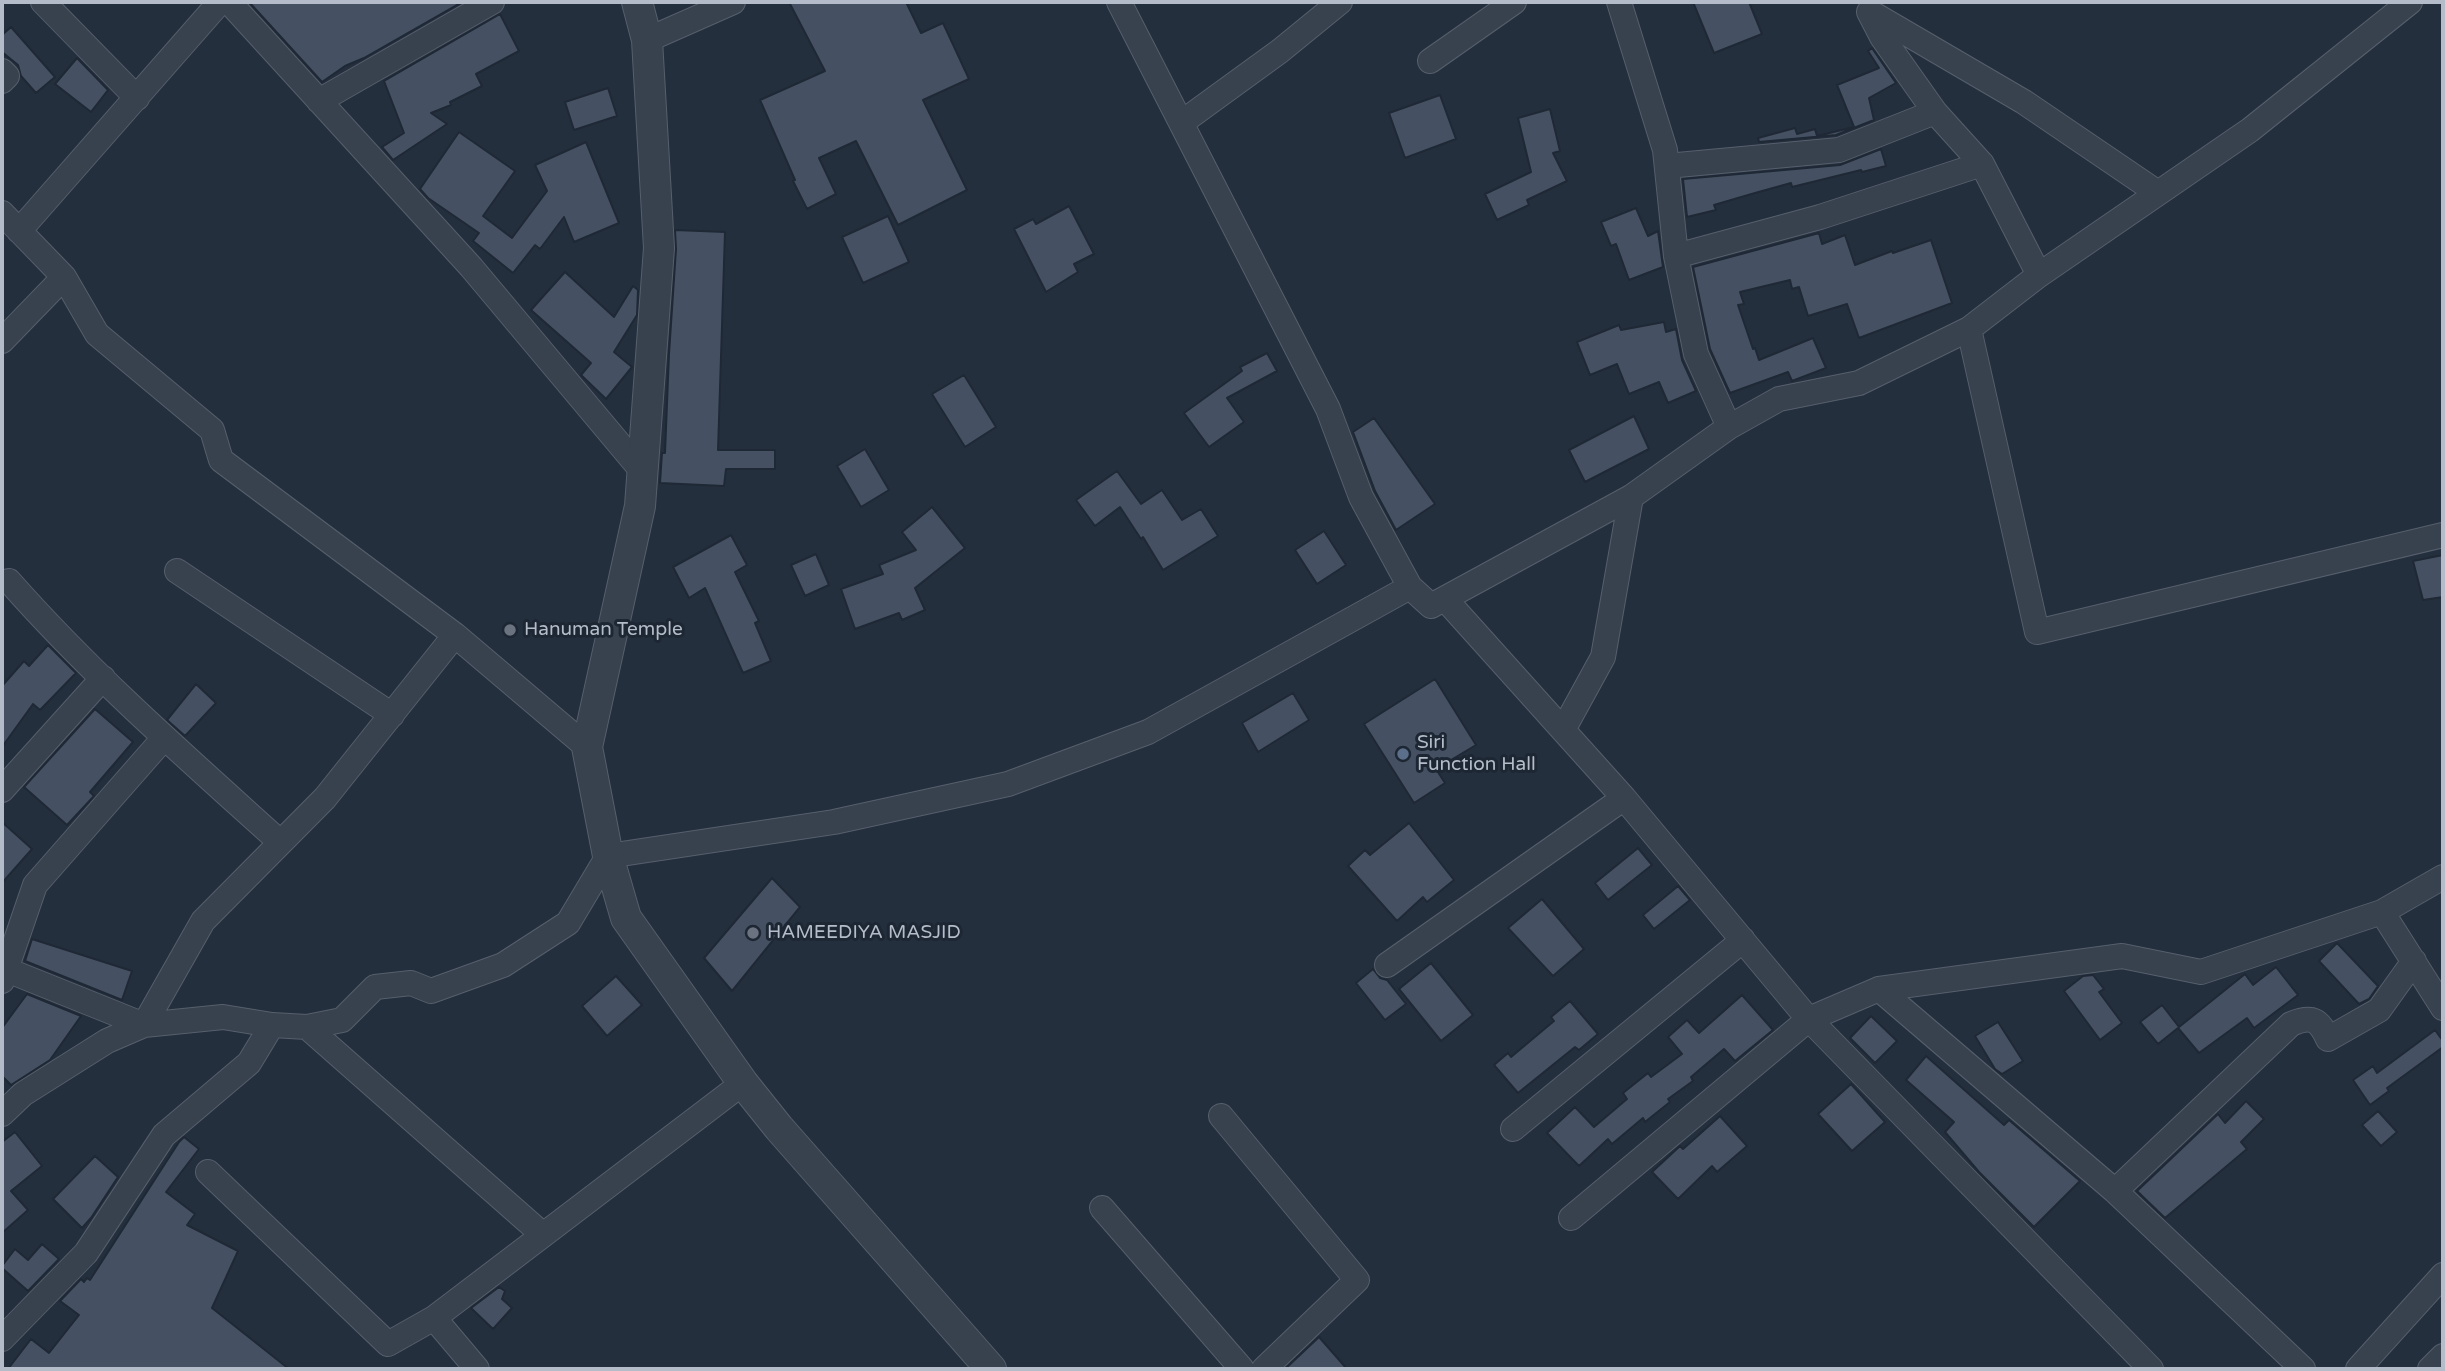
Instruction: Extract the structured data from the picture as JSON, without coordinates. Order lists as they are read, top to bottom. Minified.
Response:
{"places":["Hanuman Temple","Siri Function Hall","HAMEEDIYA MASJID"]}
